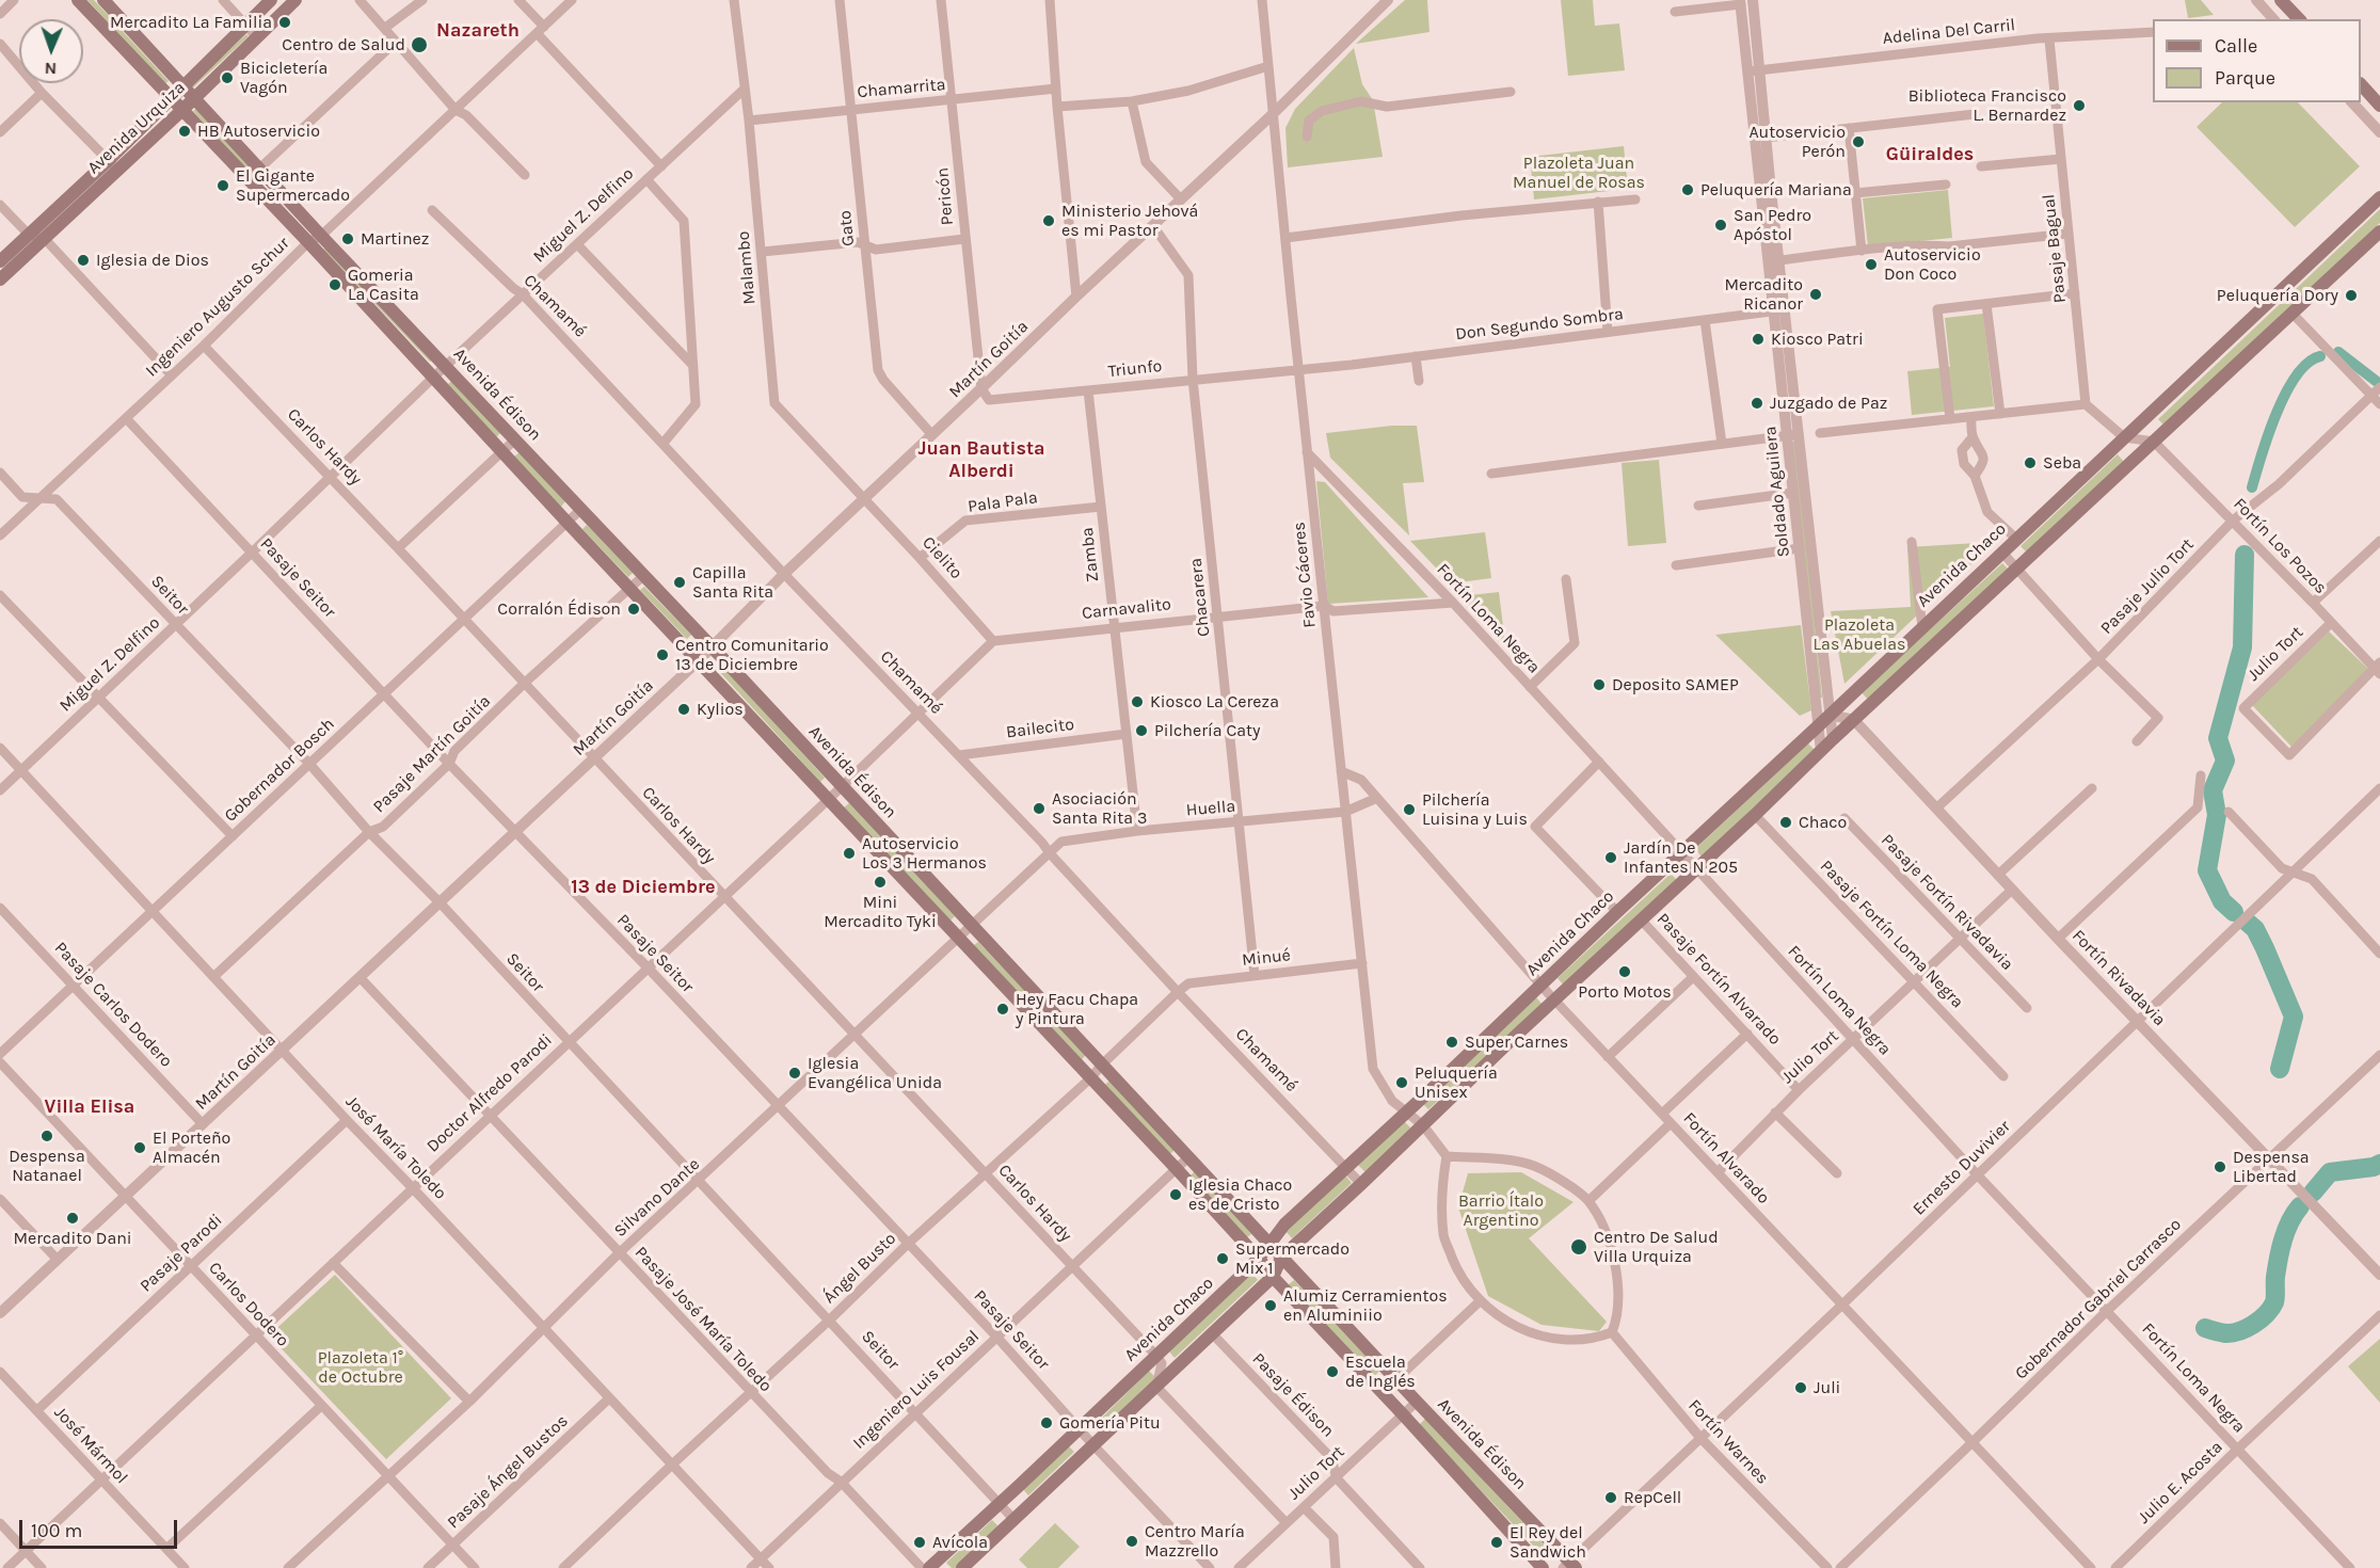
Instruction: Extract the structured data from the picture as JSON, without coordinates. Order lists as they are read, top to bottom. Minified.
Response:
{"streets":{"main road":["Avenida Urquiza","Avenida Édison","Avenida Chaco"],"street":["Adelina Del Carril","Chamarrita","Pericón","Miguel Z. Delfino","Gato","Pasaje Bagual","Malambo","Chamamé","Ingeniero Augusto Schur","Don Segundo Sombra","Martín Goitía","Triunfo","Carlos Hardy","Soldado Aguilera","Pala Pala","Fortín Los Pozos","Zamba","Cielito","Favio Cáceres","Pasaje Seitor","Pasaje Julio Tort","Seitor","Chacarera","Carnavalito","Fortín Loma Negra","Julio Tort","Bailecito","Pasaje Martín Goitía","Gobernador Bosch","Huella","Pasaje Fortín Rivadavia","Pasaje Fortín Loma Negra","Minué","Fortín Rivadavia","Pasaje Fortín Alvarado","Pasaje Carlos Dodero","Doctor Alfredo Parodi","José María Toledo","Fortín Alvarado","Ernesto Duvivier","Silvano Dante","Pasaje Parodi","Ángel Busto","Gobernador Gabriel Carrasco","Carlos Dodero","Pasaje José María Toledo","Ingeniero Luis Fousal","Pasaje Édison","Fortín Warnes","José Mármol","Pasaje Ángel Bustos","Julio E. Acosta"]},"crossings":[["Adelina Del Carril","Pasaje Bagual"],["Adelina Del Carril","Soldado Aguilera"],["Chamarrita","Pericón"],["Chamarrita","Gato"],["Chamarrita","Malambo"],["Avenida Urquiza","Avenida Édison"],["Pericón","Martín Goitía"],["Pericón","Triunfo"],["Miguel Z. Delfino","Malambo"],["Miguel Z. Delfino","Chamamé"],["Miguel Z. Delfino","Avenida Édison"],["Miguel Z. Delfino","Carlos Hardy"],["Miguel Z. Delfino","Pasaje Seitor"],["Miguel Z. Delfino","Seitor"],["Miguel Z. Delfino","José María Toledo"],["Gato","Martín Goitía"],["Malambo","Martín Goitía"],["Malambo","Cielito"],["Chamamé","Martín Goitía"],["Chamamé","Avenida Chaco"],["Chamamé","Bailecito"],["Chamamé","Huella"],["Chamamé","Minué"],["Chamamé","Doctor Alfredo Parodi"],["Chamamé","Silvano Dante"],["Chamamé","Ángel Busto"],["Ingeniero Augusto Schur","Avenida Édison"],["Ingeniero Augusto Schur","Carlos Hardy"],["Ingeniero Augusto Schur","Pasaje Seitor"],["Ingeniero Augusto Schur","Seitor"],["Don Segundo Sombra","Triunfo"],["Don Segundo Sombra","Soldado Aguilera"],["Don Segundo Sombra","Favio Cáceres"],["Martín Goitía","Triunfo"],["Martín Goitía","Avenida Édison"],["Martín Goitía","Carlos Hardy"],["Martín Goitía","Cielito"],["Martín Goitía","Favio Cáceres"],["Martín Goitía","Pasaje Seitor"],["Martín Goitía","Seitor"],["Martín Goitía","Chacarera"],["Martín Goitía","Pasaje Carlos Dodero"],["Martín Goitía","José María Toledo"],["Martín Goitía","Carlos Dodero"],["Martín Goitía","Pasaje José María Toledo"],["Triunfo","Zamba"],["Triunfo","Favio Cáceres"],["Triunfo","Chacarera"],["Avenida Édison","Avenida Chaco"],["Avenida Édison","Julio Tort"],["Avenida Édison","Pasaje Martín Goitía"],["Avenida Édison","Gobernador Bosch"],["Avenida Édison","Doctor Alfredo Parodi"],["Avenida Édison","Ernesto Duvivier"],["Avenida Édison","Silvano Dante"],["Avenida Édison","Ángel Busto"],["Avenida Édison","Ingeniero Luis Fousal"],["Carlos Hardy","Avenida Chaco"],["Carlos Hardy","Pasaje Martín Goitía"],["Carlos Hardy","Gobernador Bosch"],["Carlos Hardy","Doctor Alfredo Parodi"],["Carlos Hardy","Silvano Dante"],["Carlos Hardy","Ángel Busto"],["Carlos Hardy","Ingeniero Luis Fousal"],["Soldado Aguilera","Avenida Chaco"],["Pala Pala","Zamba"],["Pala Pala","Cielito"],["Fortín Los Pozos","Pasaje Julio Tort"],["Fortín Los Pozos","Julio Tort"],["Zamba","Carnavalito"],["Zamba","Bailecito"],["Zamba","Huella"],["Cielito","Carnavalito"],["Cielito","Doctor Alfredo Parodi"],["Avenida Chaco","Favio Cáceres"],["Avenida Chaco","Pasaje Seitor"],["Avenida Chaco","Seitor"],["Avenida Chaco","Fortín Loma Negra"],["Avenida Chaco","Fortín Alvarado"],["Favio Cáceres","Carnavalito"],["Favio Cáceres","Fortín Loma Negra"],["Favio Cáceres","Huella"],["Favio Cáceres","Minué"],["Favio Cáceres","Fortín Alvarado"],["Pasaje Seitor","Pasaje Martín Goitía"],["Pasaje Seitor","Gobernador Bosch"],["Pasaje Seitor","Doctor Alfredo Parodi"],["Pasaje Seitor","Silvano Dante"],["Pasaje Seitor","Ángel Busto"],["Pasaje Seitor","Ingeniero Luis Fousal"],["Pasaje Julio Tort","Fortín Rivadavia"],["Seitor","Pasaje Martín Goitía"],["Seitor","Gobernador Bosch"],["Seitor","Doctor Alfredo Parodi"],["Seitor","Silvano Dante"],["Seitor","Ángel Busto"],["Seitor","Ingeniero Luis Fousal"],["Chacarera","Carnavalito"],["Chacarera","Huella"],["Chacarera","Minué"],["Carnavalito","Fortín Loma Negra"],["Carnavalito","Doctor Alfredo Parodi"],["Fortín Loma Negra","Julio Tort"],["Fortín Loma Negra","Ernesto Duvivier"],["Fortín Loma Negra","Gobernador Gabriel Carrasco"],["Fortín Loma Negra","Julio E. Acosta"],["Julio Tort","Pasaje Fortín Rivadavia"],["Julio Tort","Pasaje Fortín Loma Negra"],["Julio Tort","Fortín Rivadavia"],["Julio Tort","Pasaje Fortín Alvarado"],["Julio Tort","Fortín Alvarado"],["Julio Tort","Pasaje Édison"],["Pasaje Martín Goitía","José María Toledo"],["Gobernador Bosch","Pasaje Carlos Dodero"],["Gobernador Bosch","José María Toledo"],["Huella","Fortín Alvarado"],["Huella","Silvano Dante"],["Minué","Ángel Busto"],["Fortín Rivadavia","Ernesto Duvivier"],["Fortín Rivadavia","Gobernador Gabriel Carrasco"],["Doctor Alfredo Parodi","José María Toledo"],["Doctor Alfredo Parodi","Carlos Dodero"],["Doctor Alfredo Parodi","Pasaje José María Toledo"],["Doctor Alfredo Parodi","José Mármol"],["José María Toledo","Silvano Dante"],["José María Toledo","Pasaje Parodi"],["José María Toledo","Ángel Busto"],["José María Toledo","Ingeniero Luis Fousal"],["José María Toledo","Pasaje Ángel Bustos"],["Fortín Alvarado","Ernesto Duvivier"],["Fortín Alvarado","Gobernador Gabriel Carrasco"],["Ernesto Duvivier","Fortín Warnes"],["Silvano Dante","Carlos Dodero"],["Silvano Dante","Pasaje José María Toledo"],["Pasaje Parodi","Carlos Dodero"],["Pasaje Parodi","José Mármol"],["Ángel Busto","Pasaje José María Toledo"],["Carlos Dodero","Pasaje Ángel Bustos"],["Pasaje José María Toledo","Ingeniero Luis Fousal"]],"districts":["Nazareth","Güiraldes","Juan Bautista Alberdi","13 de Diciembre","Villa Elisa"],"parks":["Plazoleta Juan Manuel de Rosas","Plazoleta Las Abuelas","Barrio Ítalo Argentino","Plazoleta 1° de Octubre"],"places":["Mercadito La Familia","Centro de Salud","Bicicletería Vagón","Biblioteca Francisco L. Bernardez","HB Autoservicio","Autoservicio Perón","El Gigante Supermercado","Peluquería Mariana","Ministerio Jehová es mi Pastor","San Pedro Apóstol","Martinez","Iglesia de Dios","Autoservicio Don Coco","Gomeria La Casita","Mercadito Ricanor","Peluquería Dory","Kiosco Patri","Juzgado de Paz","Seba","Capilla Santa Rita","Corralón Édison","Centro Comunitario 13 de Diciembre","Deposito SAMEP","Kiosco La Cereza","Kylios","Pilchería Caty","Asociación Santa Rita 3","Pilchería Luisina y Luis","Chaco","Autoservicio Los 3 Hermanos","Jardín De Infantes N 205","Mini Mercadito Tyki","Porto Motos","Hey Facu Chapa y Pintura","Super Carnes","Iglesia Evangélica Unida","Peluquería Unisex","Despensa Natanael","El Porteño Almacén","Despensa Libertad","Iglesia Chaco es de Cristo","Mercadito Dani","Centro De Salud Villa Urquiza","Supermercado Mix 1","Alumiz Cerramientos en Aluminiio","Escuela de Inglés","Juli","Gomería Pitu","RepCell","Centro María Mazzrello","Avícola","El Rey del Sandwich"],"legend":["Calle","Parque"],"scale_bar":"100 m","north":"bottom"}
